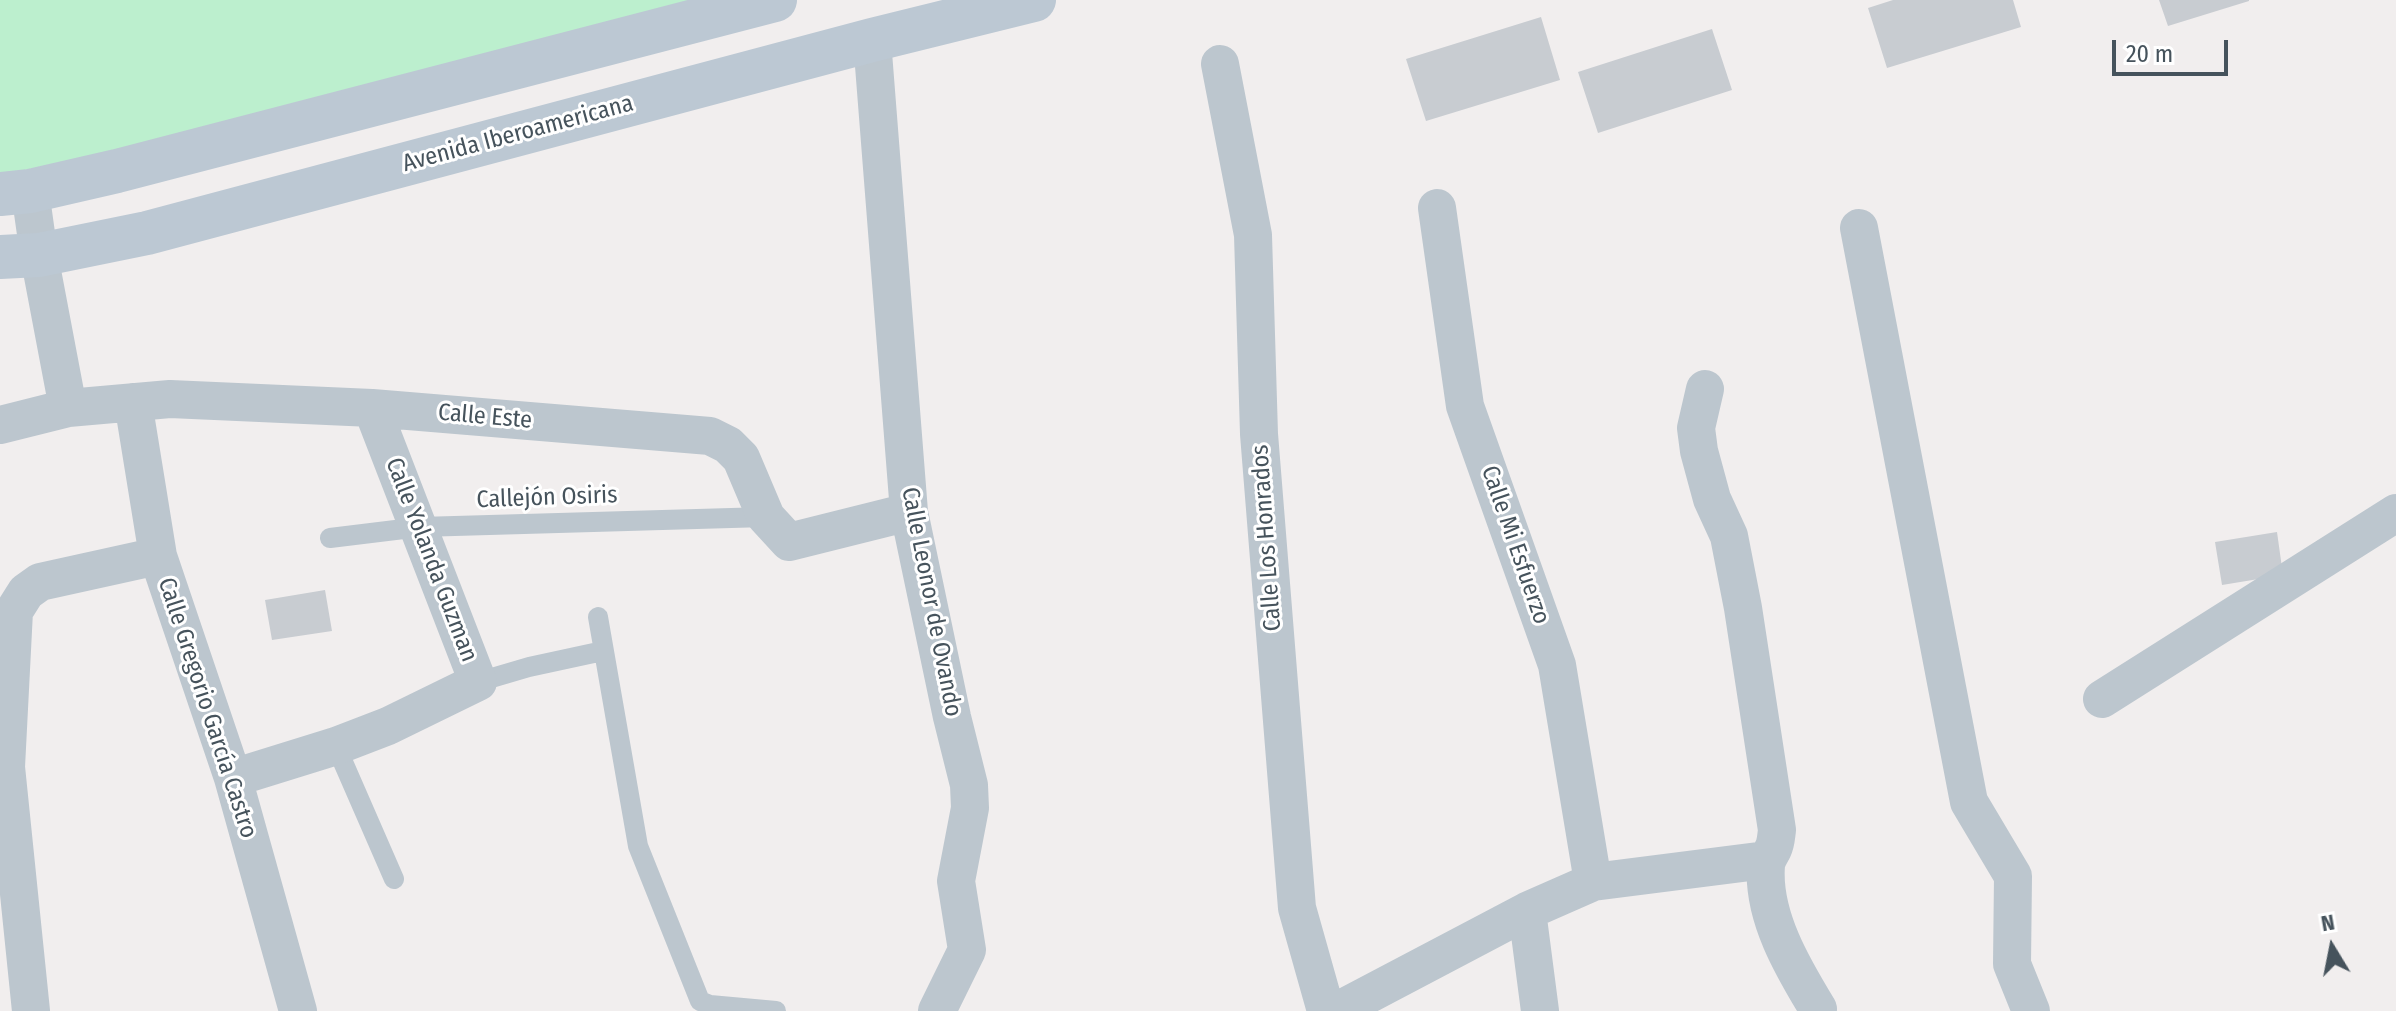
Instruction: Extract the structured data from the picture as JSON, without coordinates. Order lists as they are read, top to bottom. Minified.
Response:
{"streets":{"street":["Avenida Iberoamericana","Calle Este","Calle Los Honrados","Calle Mi Esfuerzo","Calle Yolanda Guzman","Calle Leonor de Ovando","Calle Gregorio García Castro"],"lane":["Callejón Osiris"]},"crossings":[["Avenida Iberoamericana","Calle Leonor de Ovando"],["Calle Este","Callejón Osiris"],["Calle Este","Calle Yolanda Guzman"],["Calle Este","Calle Leonor de Ovando"],["Calle Este","Calle Gregorio García Castro"],["Callejón Osiris","Calle Yolanda Guzman"]],"scale_bar":"20 m","north":"top"}
